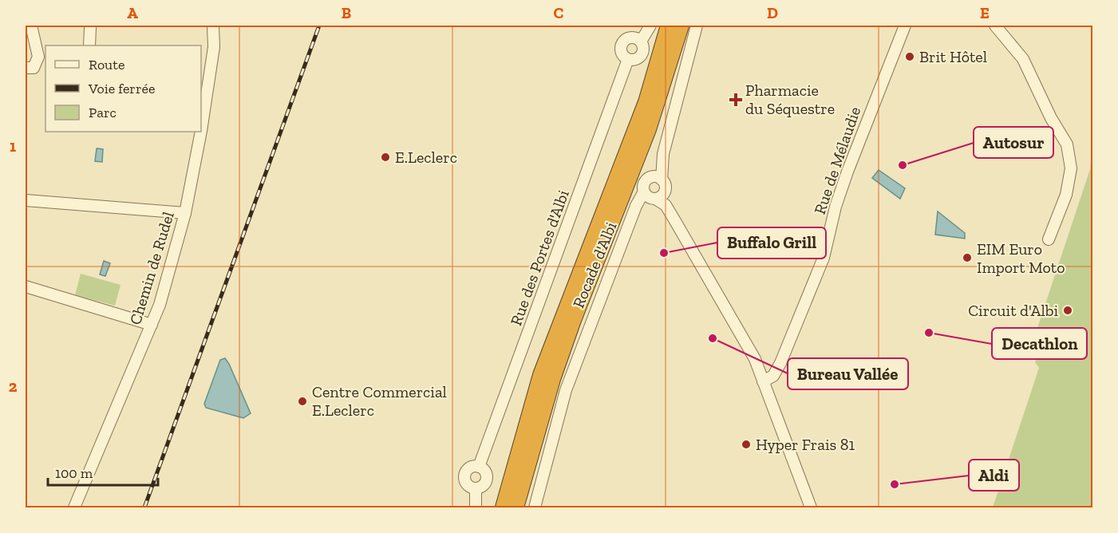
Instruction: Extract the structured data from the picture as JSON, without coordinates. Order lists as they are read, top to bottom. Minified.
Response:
{"streets":{"highway":["Rocade d'Albi"],"street":["Rue de Mélaudie","Rue des Portes d'Albi","Chemin de Rudel"]},"places":{"other":["Brit Hôtel","E.Leclerc","Autosur","Buffalo Grill","EIM Euro Import Moto","Circuit d'Albi","Decathlon","Bureau Vallée","Centre Commercial E.Leclerc","Hyper Frais 81","Aldi"],"health":["Pharmacie du Séquestre"]},"legend":["Route","Voie ferrée","Parc"],"scale_bar":"100 m","grid":{"columns":["A","B","C","D","E"],"rows":["1","2"]}}
